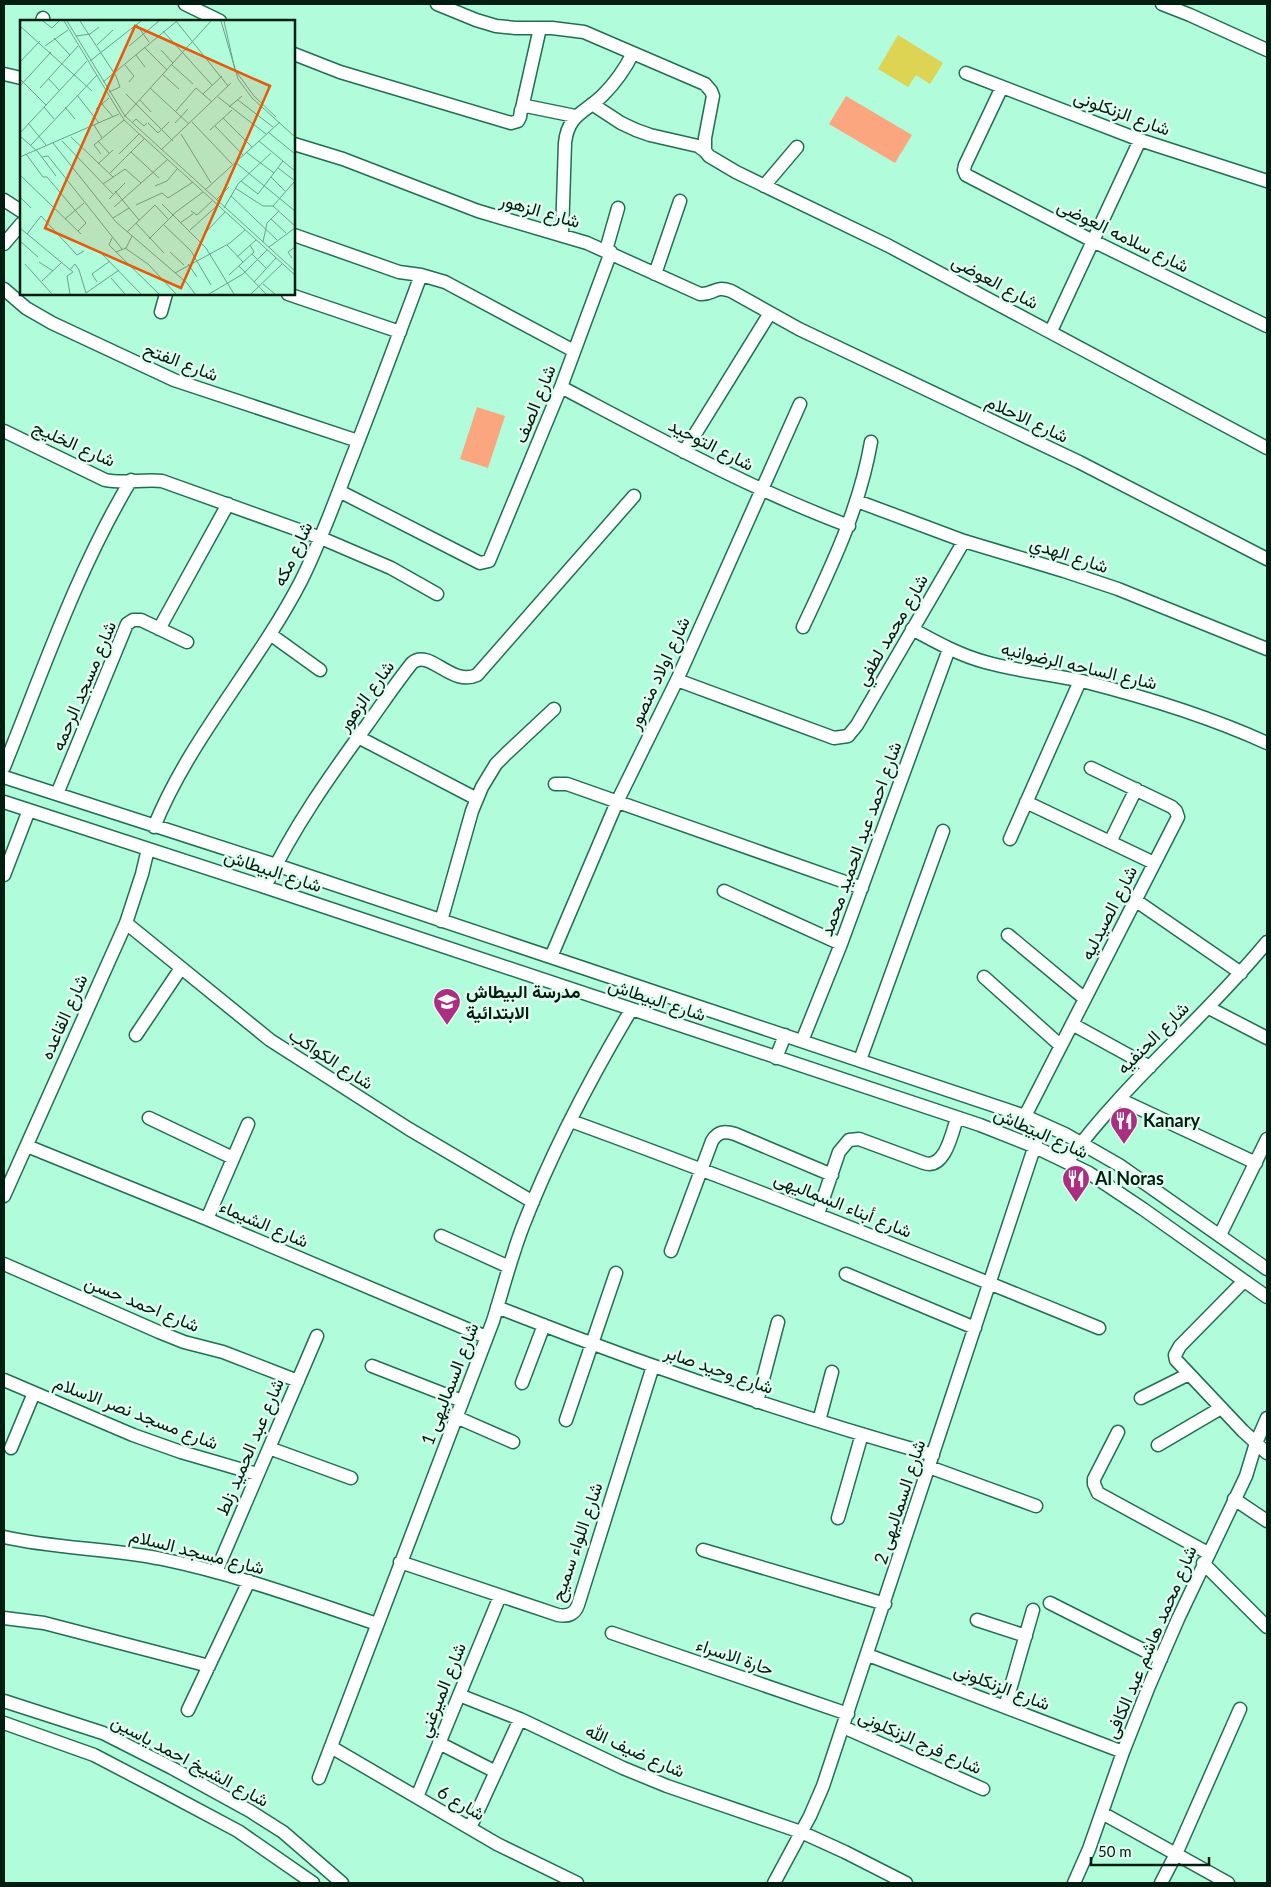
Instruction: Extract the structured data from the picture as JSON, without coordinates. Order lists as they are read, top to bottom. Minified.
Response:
{"streets":{"street":["شارع الزنكلونى","شارع الزهور","شارع سلامه العوضى","شارع العوضى","شارع الفتح","شارع الصف","شارع الاحلام","شارع الخليج","شارع التوحيد","شارع مكه","شارع الهدي","شارع محمد لطفي","شارع الساحه الرضوانيه","شارع اولاد منصور","شارع مسجد الرحمه","شارع احمد عبد الحميد محمد","شارع البيطاش","شارع الصيدليه","شارع القاعده","شارع الحنفيه","شارع الكواكب","شارع أبناء السماليهى","شارع الشيماء","شارع احمد حسن","شارع وحيد صابر","شارع السماليهى 1","شارع مسجد نصر الاسلام","شارع عبد الحميد زلط","شارع السماليهى 2","شارع اللواء سميح","شارع مسجد السلام","شارع محمد هاشم عبد الكافى","حارة الاسراء","شارع الميرغني","شارع فرج الزنكلونى","شارع ضيف الله","شارع الشيخ احمد ياسين","شارع 6"]},"crossings":[["شارع الزنكلونى","شارع سلامه العوضى"],["شارع الزنكلونى","شارع السماليهى 2"],["شارع الزنكلونى","شارع محمد هاشم عبد الكافى"],["شارع الزهور","شارع الصف"],["شارع الزهور","شارع الاحلام"],["شارع الزهور","شارع البيطاش"],["شارع الفتح","شارع مكه"],["شارع الصف","شارع التوحيد"],["شارع الصف","شارع مكه"],["شارع الخليج","شارع مكه"],["شارع التوحيد","شارع اولاد منصور"],["شارع مكه","شارع البيطاش"],["شارع الهدي","شارع محمد لطفي"],["شارع محمد لطفي","شارع الساحه الرضوانيه"],["شارع محمد لطفي","شارع اولاد منصور"],["شارع الساحه الرضوانيه","شارع احمد عبد الحميد محمد"],["شارع اولاد منصور","شارع البيطاش"],["شارع مسجد الرحمه","شارع البيطاش"],["شارع احمد عبد الحميد محمد","شارع البيطاش"],["شارع البيطاش","شارع الصيدليه"],["شارع البيطاش","شارع القاعده"],["شارع البيطاش","شارع الحنفيه"],["شارع البيطاش","شارع السماليهى 1"],["شارع البيطاش","شارع السماليهى 2"],["شارع القاعده","شارع الكواكب"],["شارع القاعده","شارع الشيماء"],["شارع الكواكب","شارع السماليهى 1"],["شارع أبناء السماليهى","شارع السماليهى 1"],["شارع أبناء السماليهى","شارع السماليهى 2"],["شارع الشيماء","شارع السماليهى 1"],["شارع احمد حسن","شارع عبد الحميد زلط"],["شارع وحيد صابر","شارع السماليهى 1"],["شارع وحيد صابر","شارع السماليهى 2"],["شارع وحيد صابر","شارع اللواء سميح"],["شارع السماليهى 1","شارع اللواء سميح"],["شارع السماليهى 1","شارع مسجد السلام"],["شارع السماليهى 1","شارع 6"],["شارع مسجد نصر الاسلام","شارع عبد الحميد زلط"],["شارع عبد الحميد زلط","شارع مسجد السلام"],["شارع السماليهى 2","حارة الاسراء"],["شارع السماليهى 2","شارع فرج الزنكلونى"],["شارع السماليهى 2","شارع ضيف الله"],["شارع اللواء سميح","شارع الميرغني"],["شارع الميرغني","شارع ضيف الله"],["شارع الميرغني","شارع 6"]],"places":{"school or university":["مدرسة البيطاش الابتدائية"],"restaurant":["Kanary","Al Noras"]},"scale_bar":"50 m"}
